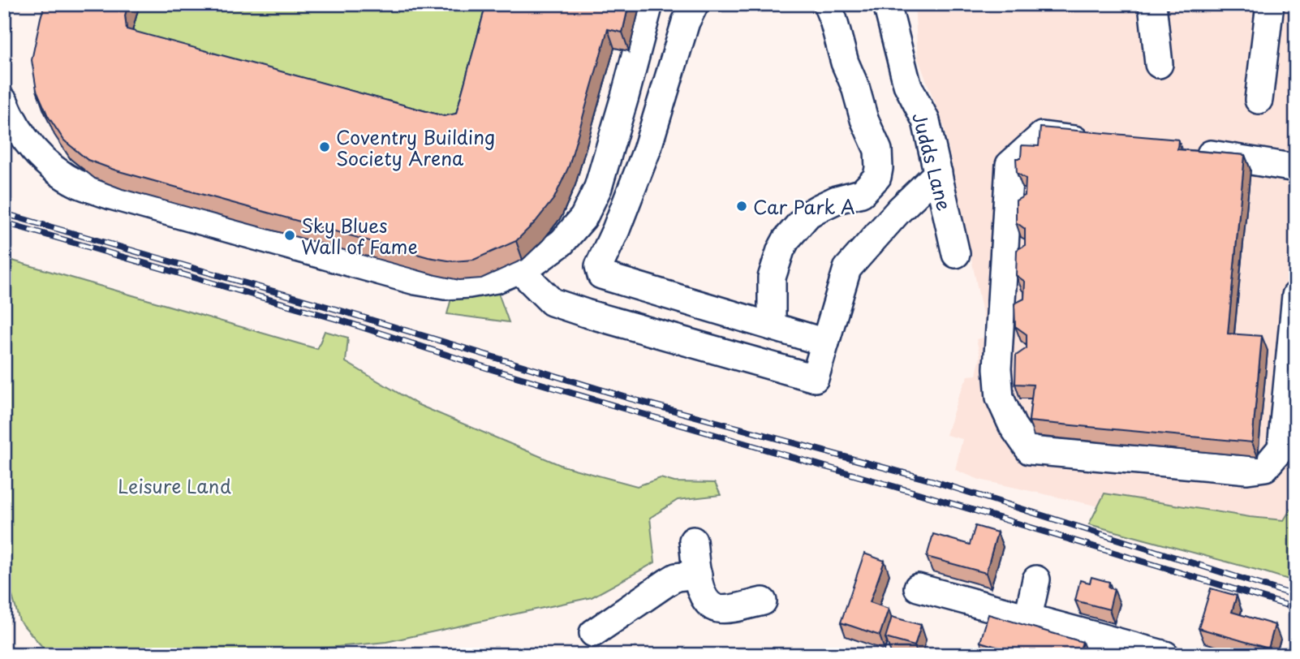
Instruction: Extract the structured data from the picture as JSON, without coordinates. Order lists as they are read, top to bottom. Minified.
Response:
{"streets":{"street":["Judds Lane"]},"parks":["Leisure Land"],"places":["Coventry Building Society Arena","Car Park A","Sky Blues Wall of Fame"]}
